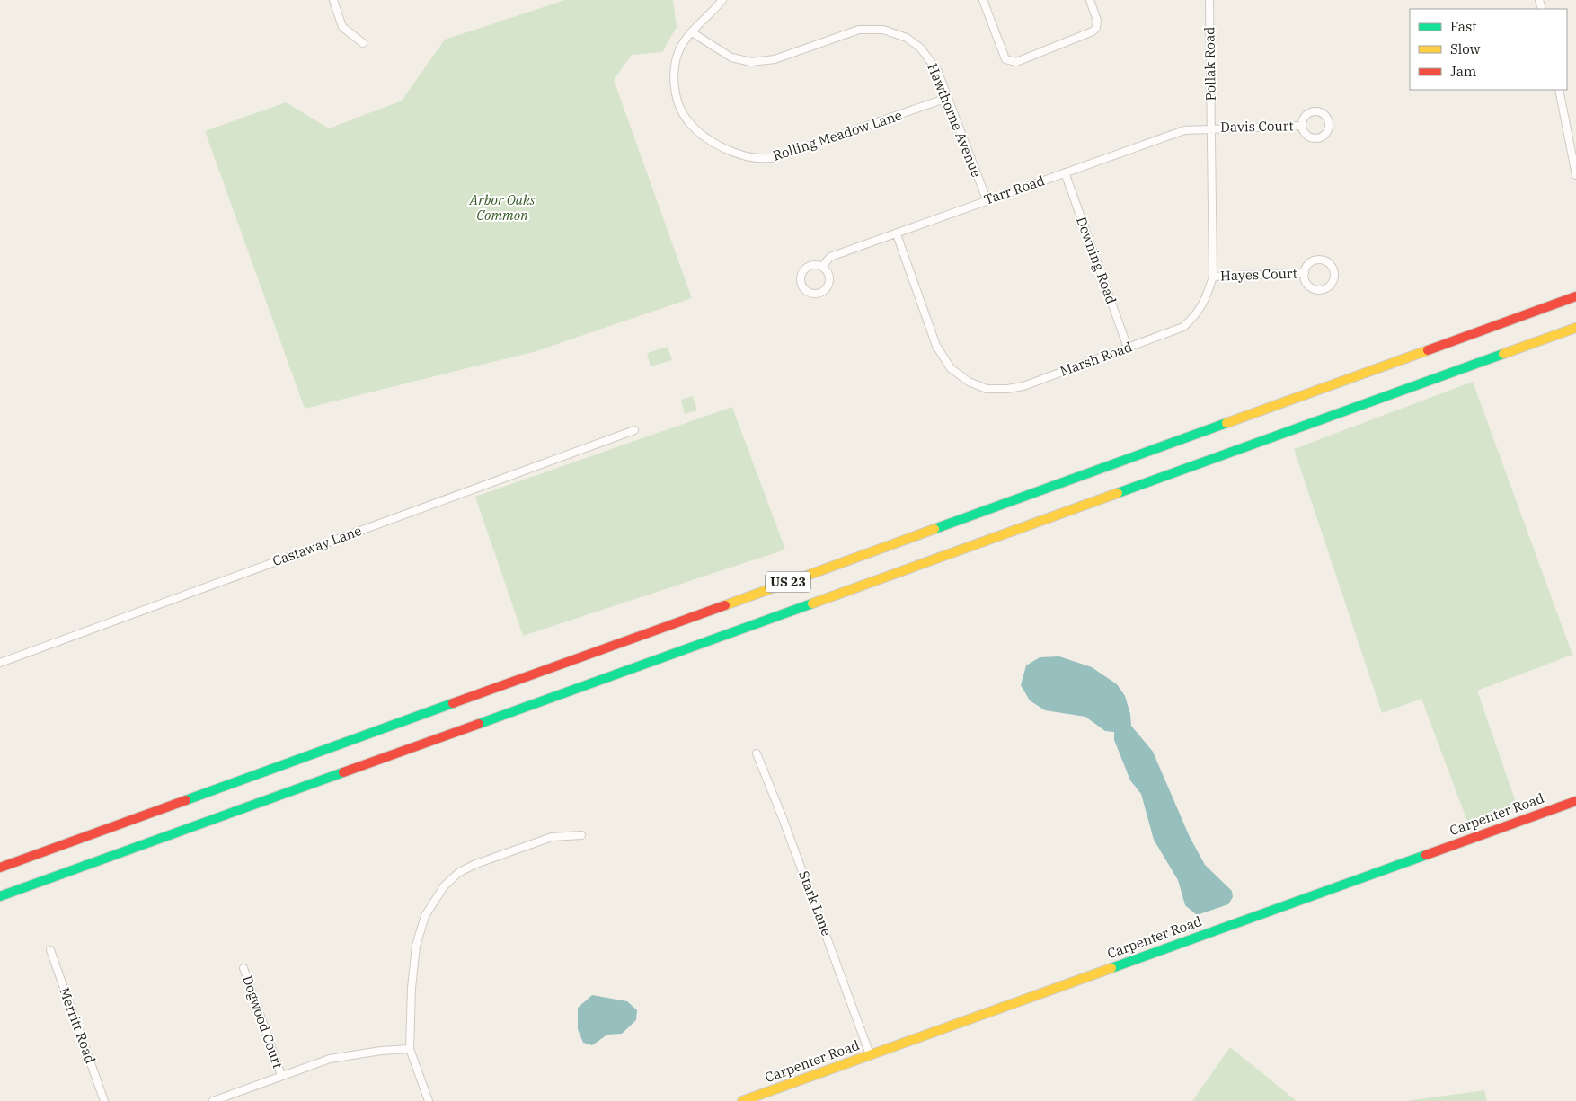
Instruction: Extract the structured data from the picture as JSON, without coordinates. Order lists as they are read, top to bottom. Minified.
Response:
{"streets":{"main road":["US 23","Carpenter Road"],"street":["Pollak Road","Hawthorne Avenue","Davis Court","Rolling Meadow Lane","Tarr Road","Downing Road","Hayes Court","Marsh Road","Castaway Lane","Stark Lane","Dogwood Court","Merritt Road"]},"crossings":[["Pollak Road","Davis Court"],["Pollak Road","Tarr Road"],["Pollak Road","Marsh Road"],["Hawthorne Avenue","Rolling Meadow Lane"],["Hawthorne Avenue","Tarr Road"],["Davis Court","Tarr Road"],["Davis Court","Marsh Road"],["Tarr Road","Downing Road"],["Tarr Road","Marsh Road"],["Downing Road","Marsh Road"],["Hayes Court","Marsh Road"],["Carpenter Road","Stark Lane"]],"parks":["Arbor Oaks Common"],"legend":["Fast","Slow","Jam"]}
